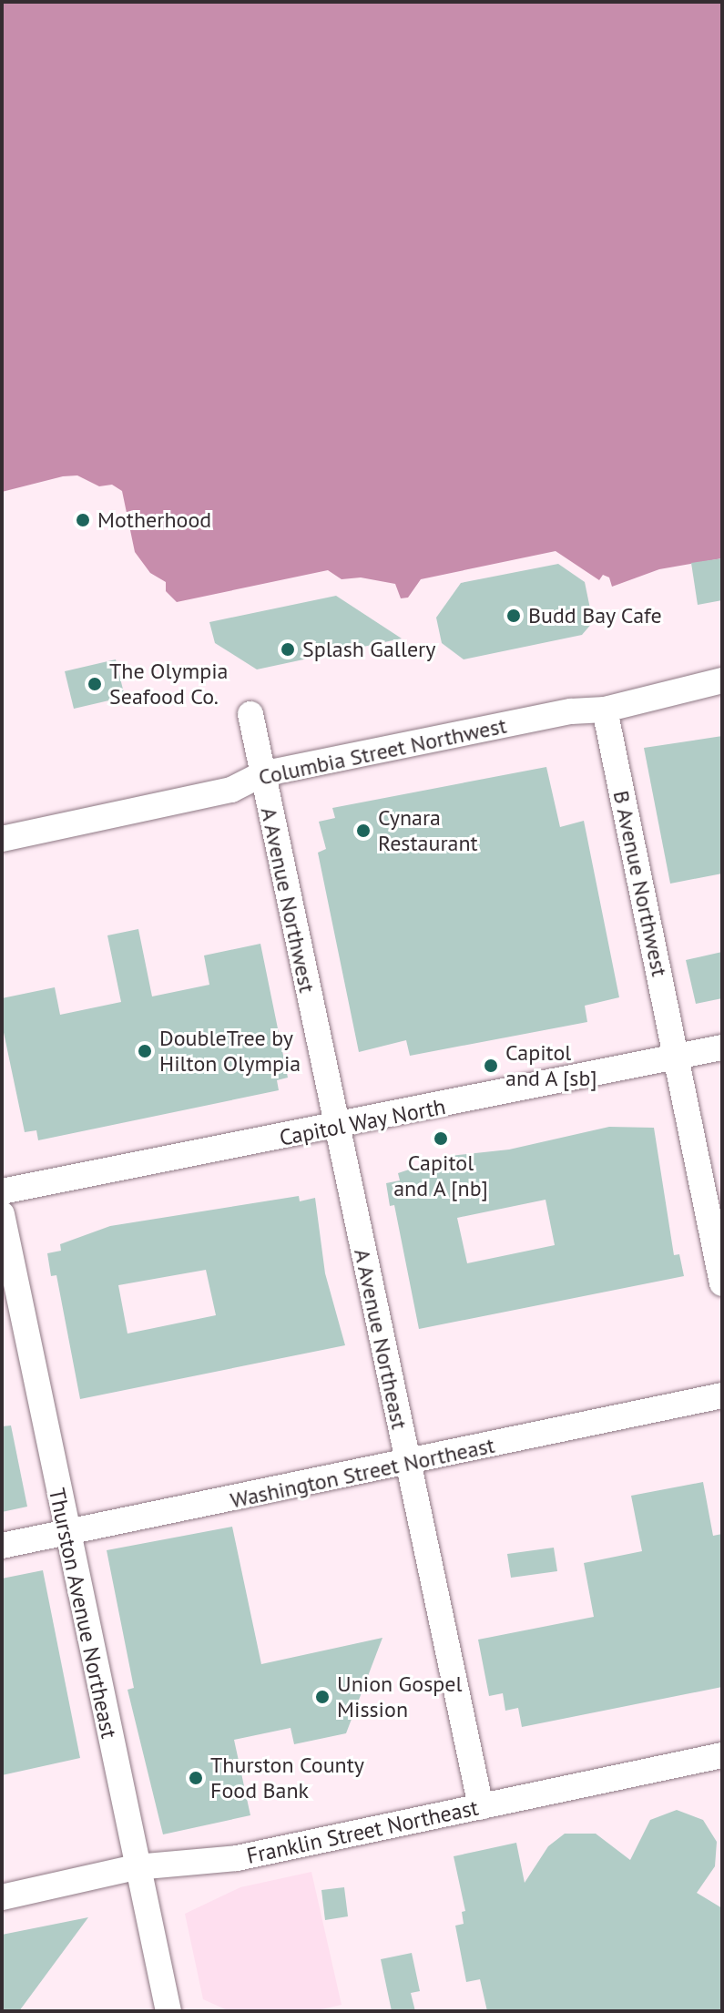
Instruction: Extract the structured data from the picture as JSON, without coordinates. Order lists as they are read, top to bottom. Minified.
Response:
{"streets":{"street":["Columbia Street Northwest","B Avenue Northwest","A Avenue Northwest","Capitol Way North","A Avenue Northeast","Washington Street Northeast","Thurston Avenue Northeast","Franklin Street Northeast"]},"crossings":[["Columbia Street Northwest","B Avenue Northwest"],["Columbia Street Northwest","A Avenue Northwest"],["B Avenue Northwest","Capitol Way North"],["A Avenue Northwest","Capitol Way North"],["A Avenue Northwest","A Avenue Northeast"],["Capitol Way North","A Avenue Northeast"],["A Avenue Northeast","Washington Street Northeast"],["A Avenue Northeast","Franklin Street Northeast"],["Washington Street Northeast","Thurston Avenue Northeast"],["Thurston Avenue Northeast","Franklin Street Northeast"]],"places":["Motherhood","Budd Bay Cafe","Splash Gallery","The Olympia Seafood Co.","Cynara Restaurant","DoubleTree by Hilton Olympia","Capitol and A [sb]","Capitol and A [nb]","Union Gospel Mission","Thurston County Food Bank"]}
